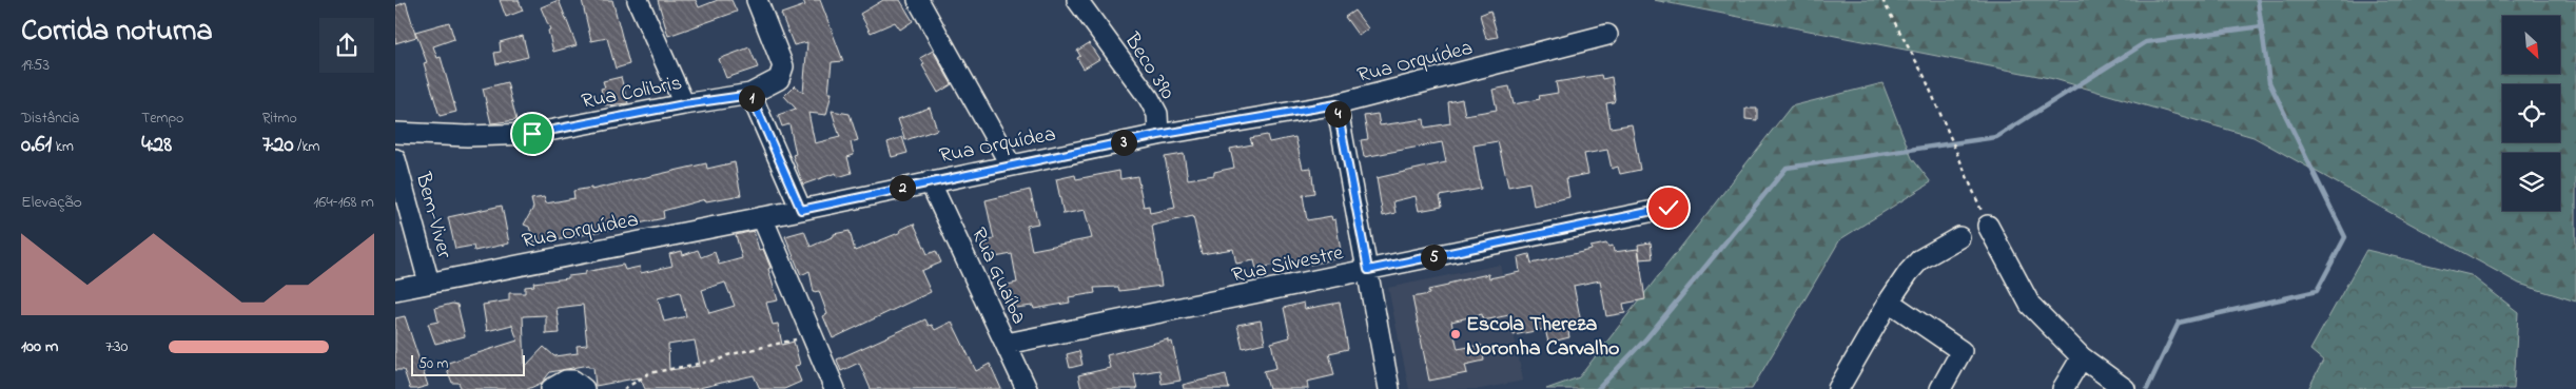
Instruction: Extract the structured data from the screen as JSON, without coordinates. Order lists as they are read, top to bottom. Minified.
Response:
{"streets":{"street":["Rua Orquídea","Beco 390","Rua Colibris","Bem-Viver","Rua Silvestre","Rua Guaíba"]},"crossings":[["Rua Orquídea","Beco 390"],["Rua Orquídea","Bem-Viver"],["Rua Orquídea","Rua Guaíba"],["Rua Silvestre","Rua Guaíba"]],"places":["Escola Thereza Noronha Carvalho"],"scale_bar":"50 m","north":"bottom right","page":{"heading":["Corrida noturna","19:53"],"pins":["1","4","3","2","5"],"stats":[["Distância","0.61 km"],["Tempo","4:28"],["Ritmo","7:20 /km"]],"chart":["Elevação","164–168 m"],"list":[{"name":"100 m","note":"7:30"}],"scale":"50 m"}}
